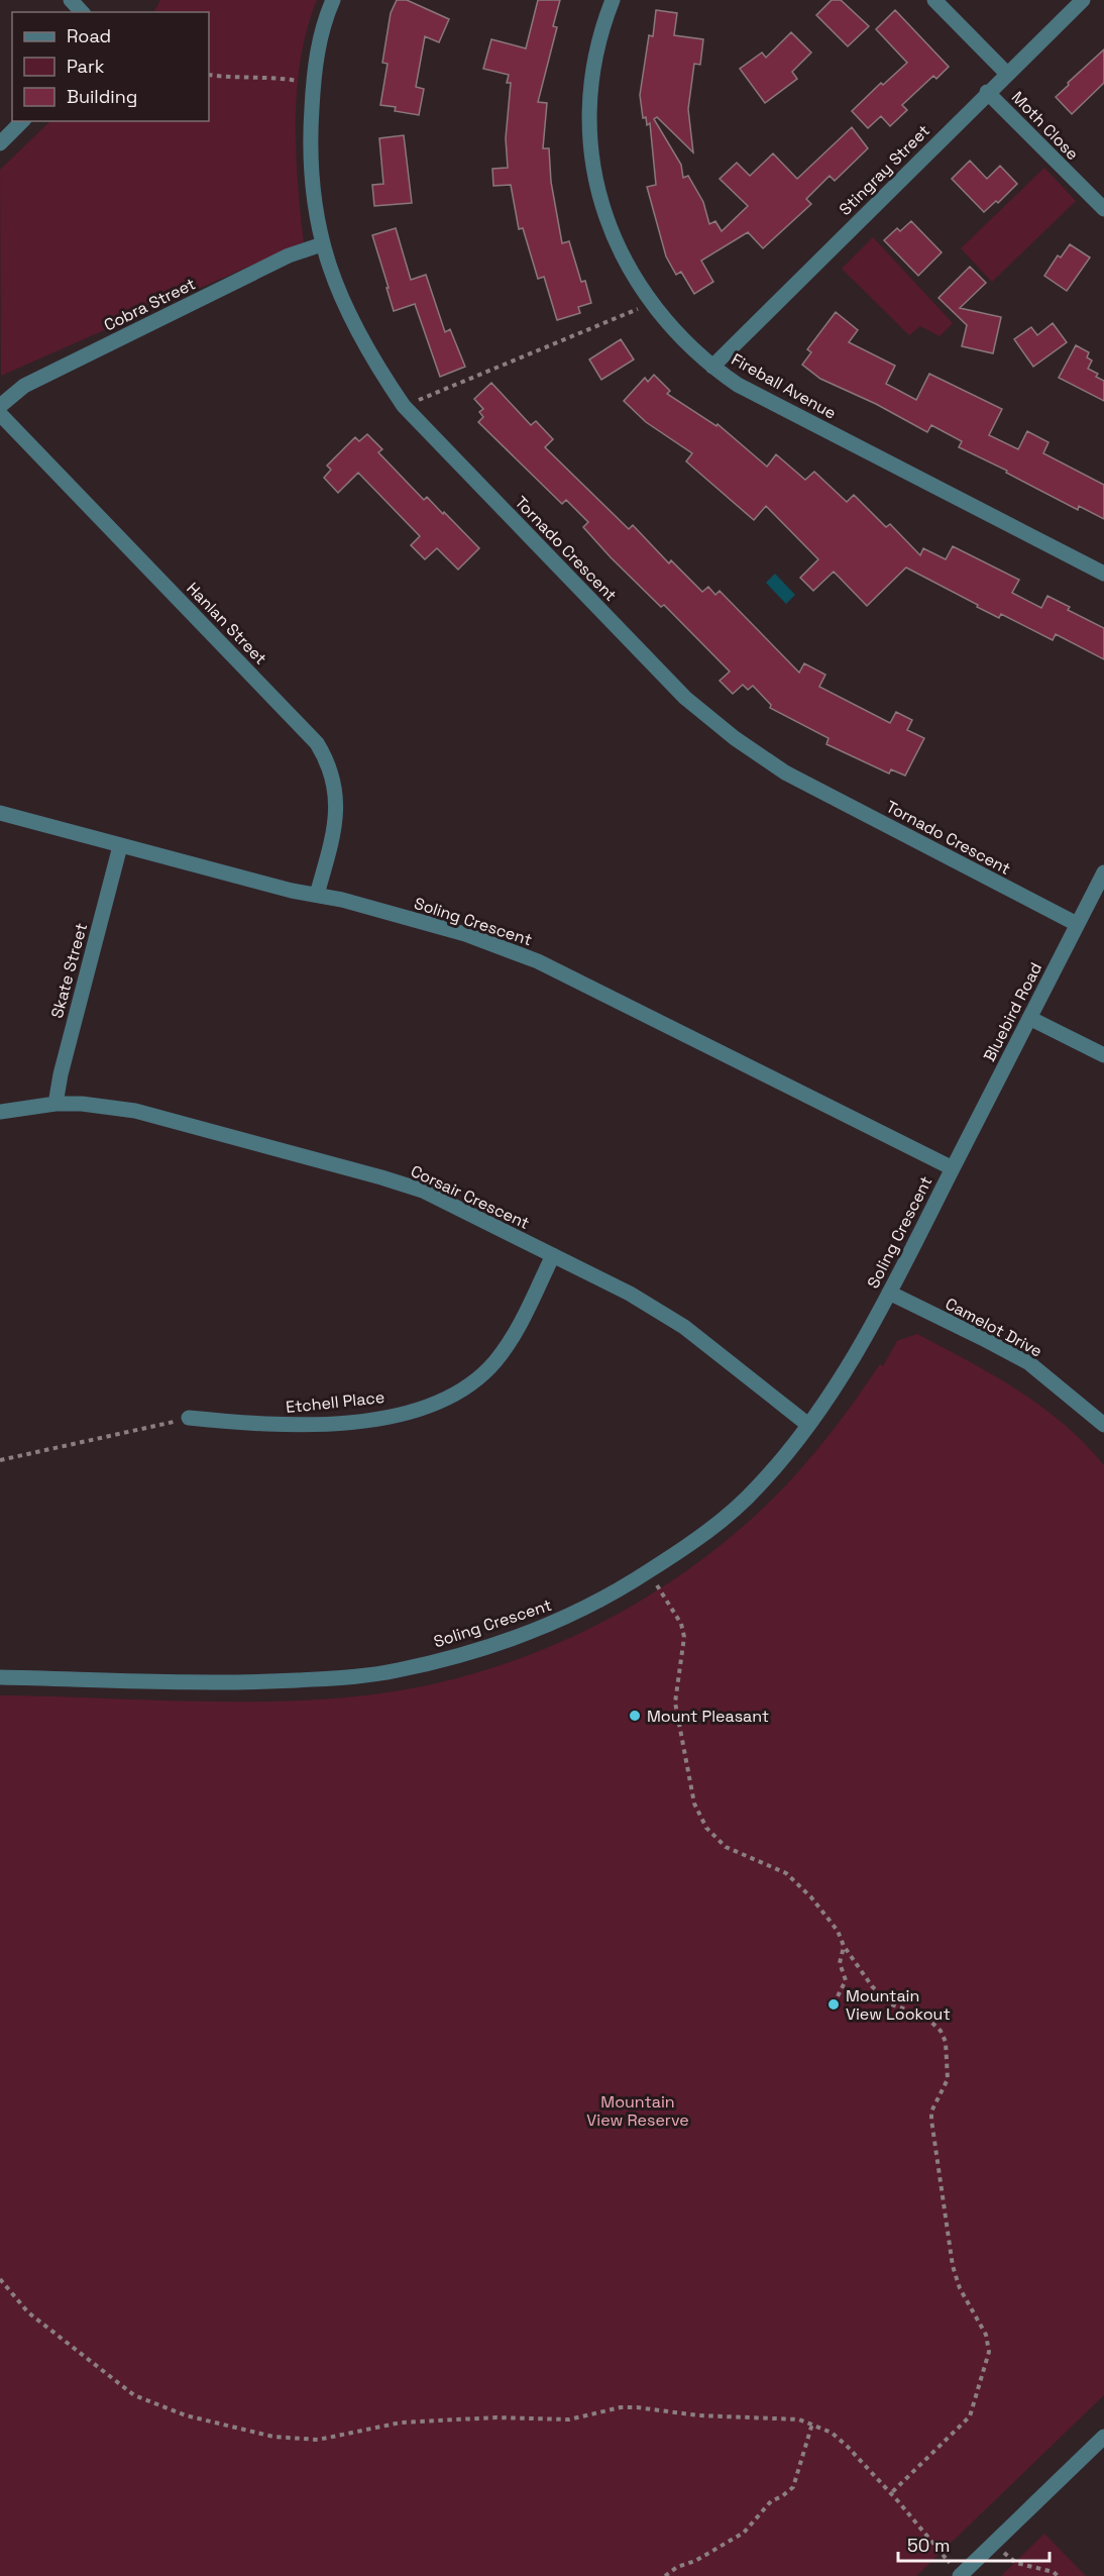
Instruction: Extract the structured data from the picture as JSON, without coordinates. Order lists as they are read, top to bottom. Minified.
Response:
{"streets":{"street":["Moth Close","Stingray Street","Cobra Street","Fireball Avenue","Tornado Crescent","Hanlan Street","Soling Crescent","Skate Street","Bluebird Road","Corsair Crescent","Camelot Drive","Etchell Place"]},"crossings":[["Moth Close","Stingray Street"],["Stingray Street","Fireball Avenue"],["Cobra Street","Tornado Crescent"],["Tornado Crescent","Bluebird Road"],["Hanlan Street","Soling Crescent"],["Soling Crescent","Skate Street"],["Soling Crescent","Bluebird Road"],["Soling Crescent","Corsair Crescent"],["Soling Crescent","Camelot Drive"],["Skate Street","Corsair Crescent"],["Corsair Crescent","Etchell Place"]],"parks":["Mountain View Reserve"],"places":["Mount Pleasant","Mountain View Lookout"],"legend":["Road","Park","Building"],"scale_bar":"50 m"}
